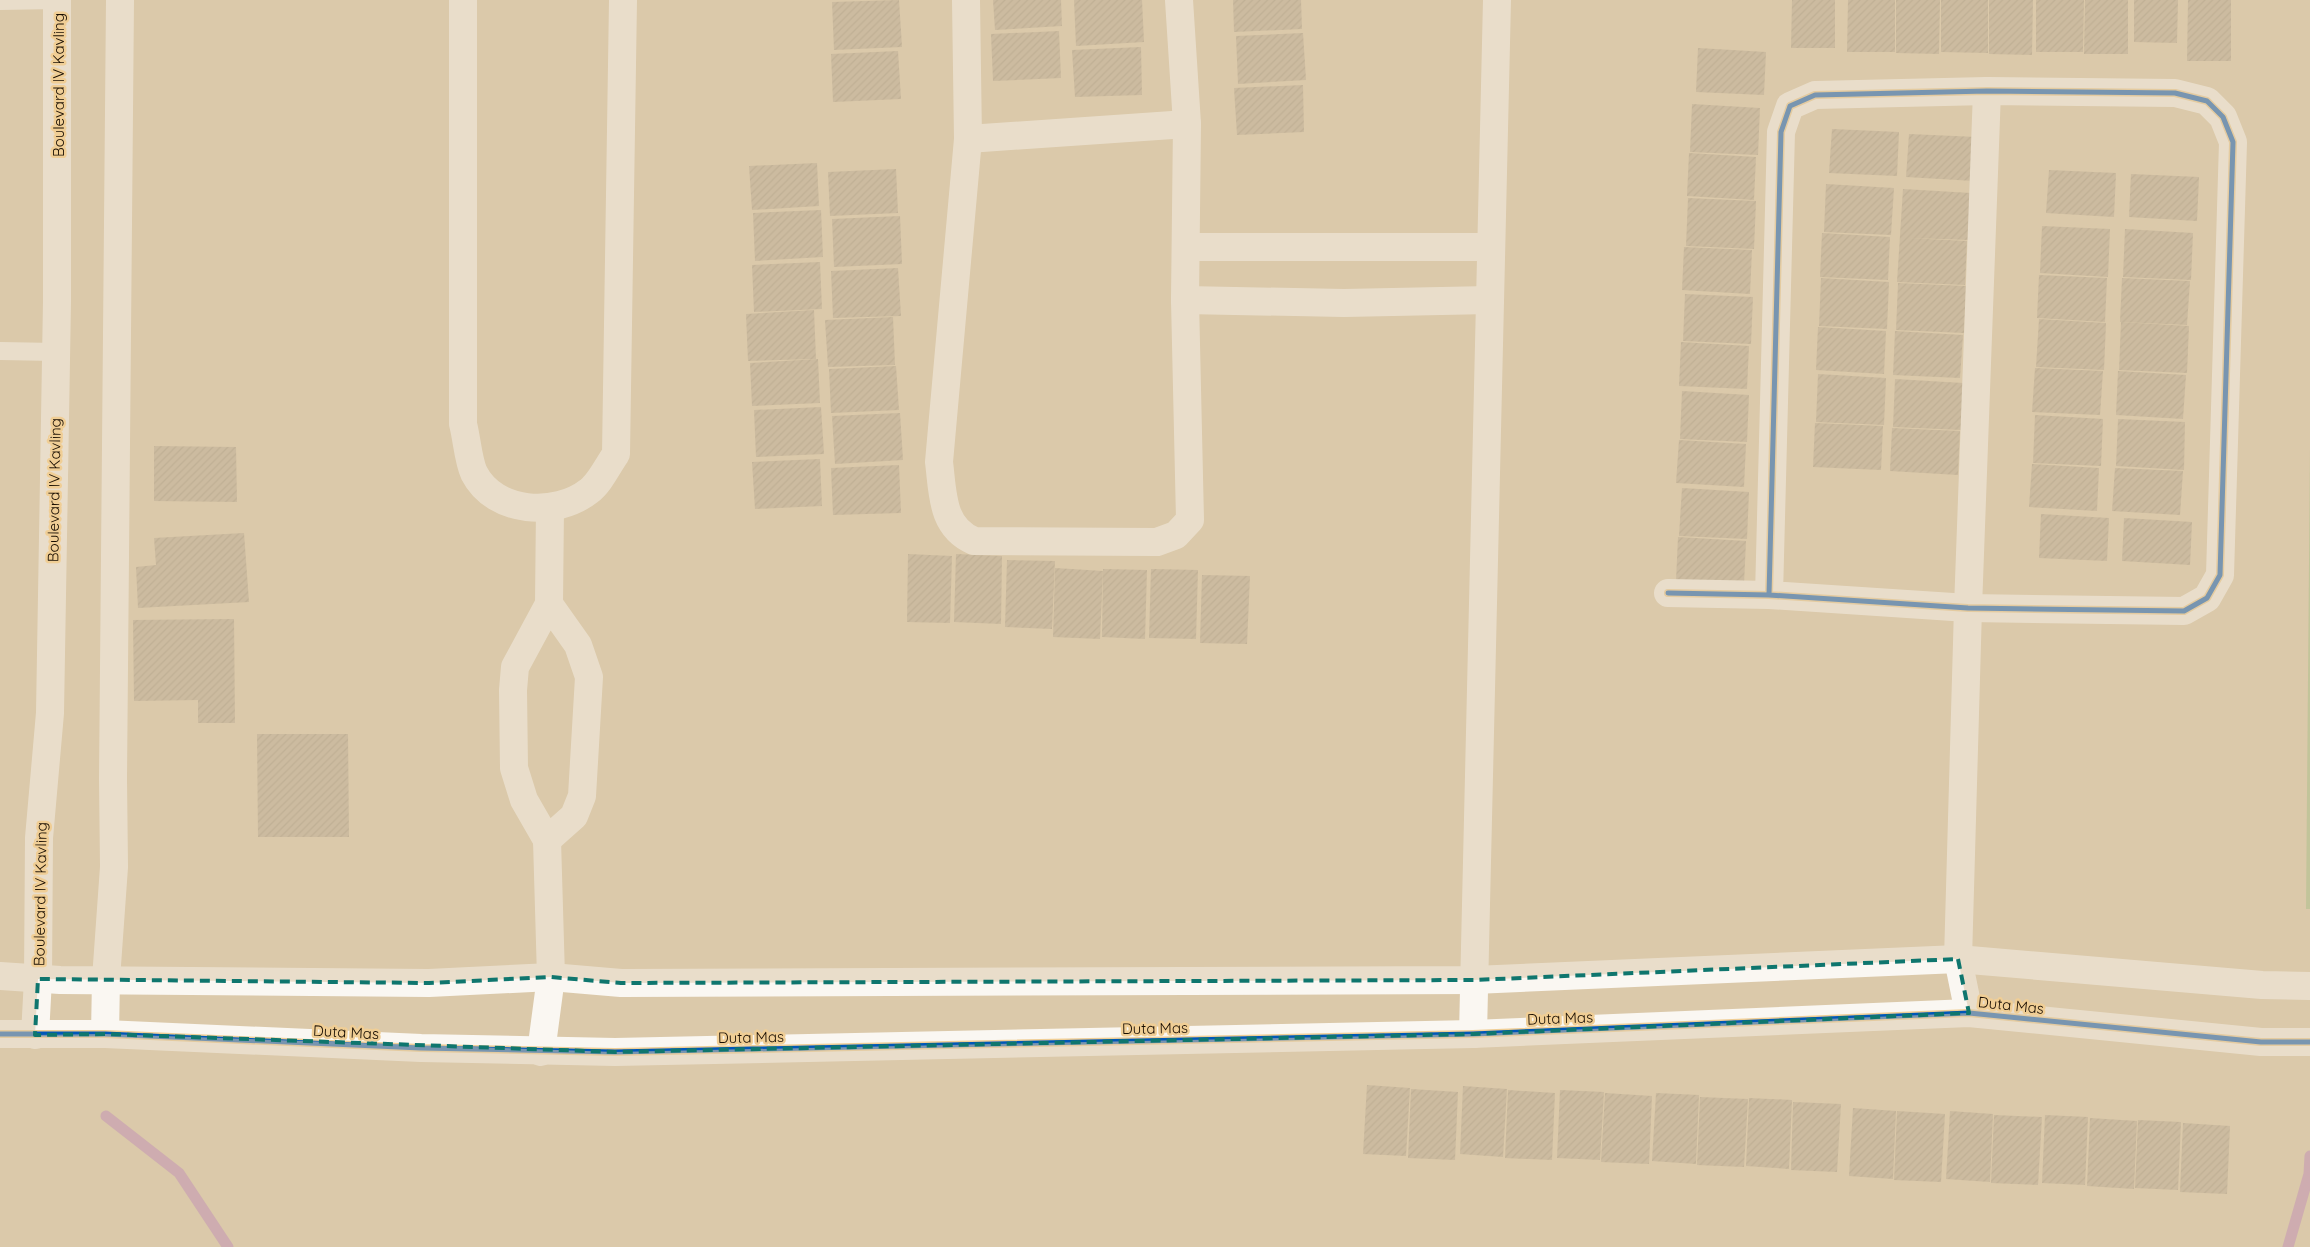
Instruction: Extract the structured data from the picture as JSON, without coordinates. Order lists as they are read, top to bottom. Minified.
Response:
{"streets":{"street":["Boulevard IV Kavling","Duta Mas"]},"crossings":[["Boulevard IV Kavling","Duta Mas"]]}
